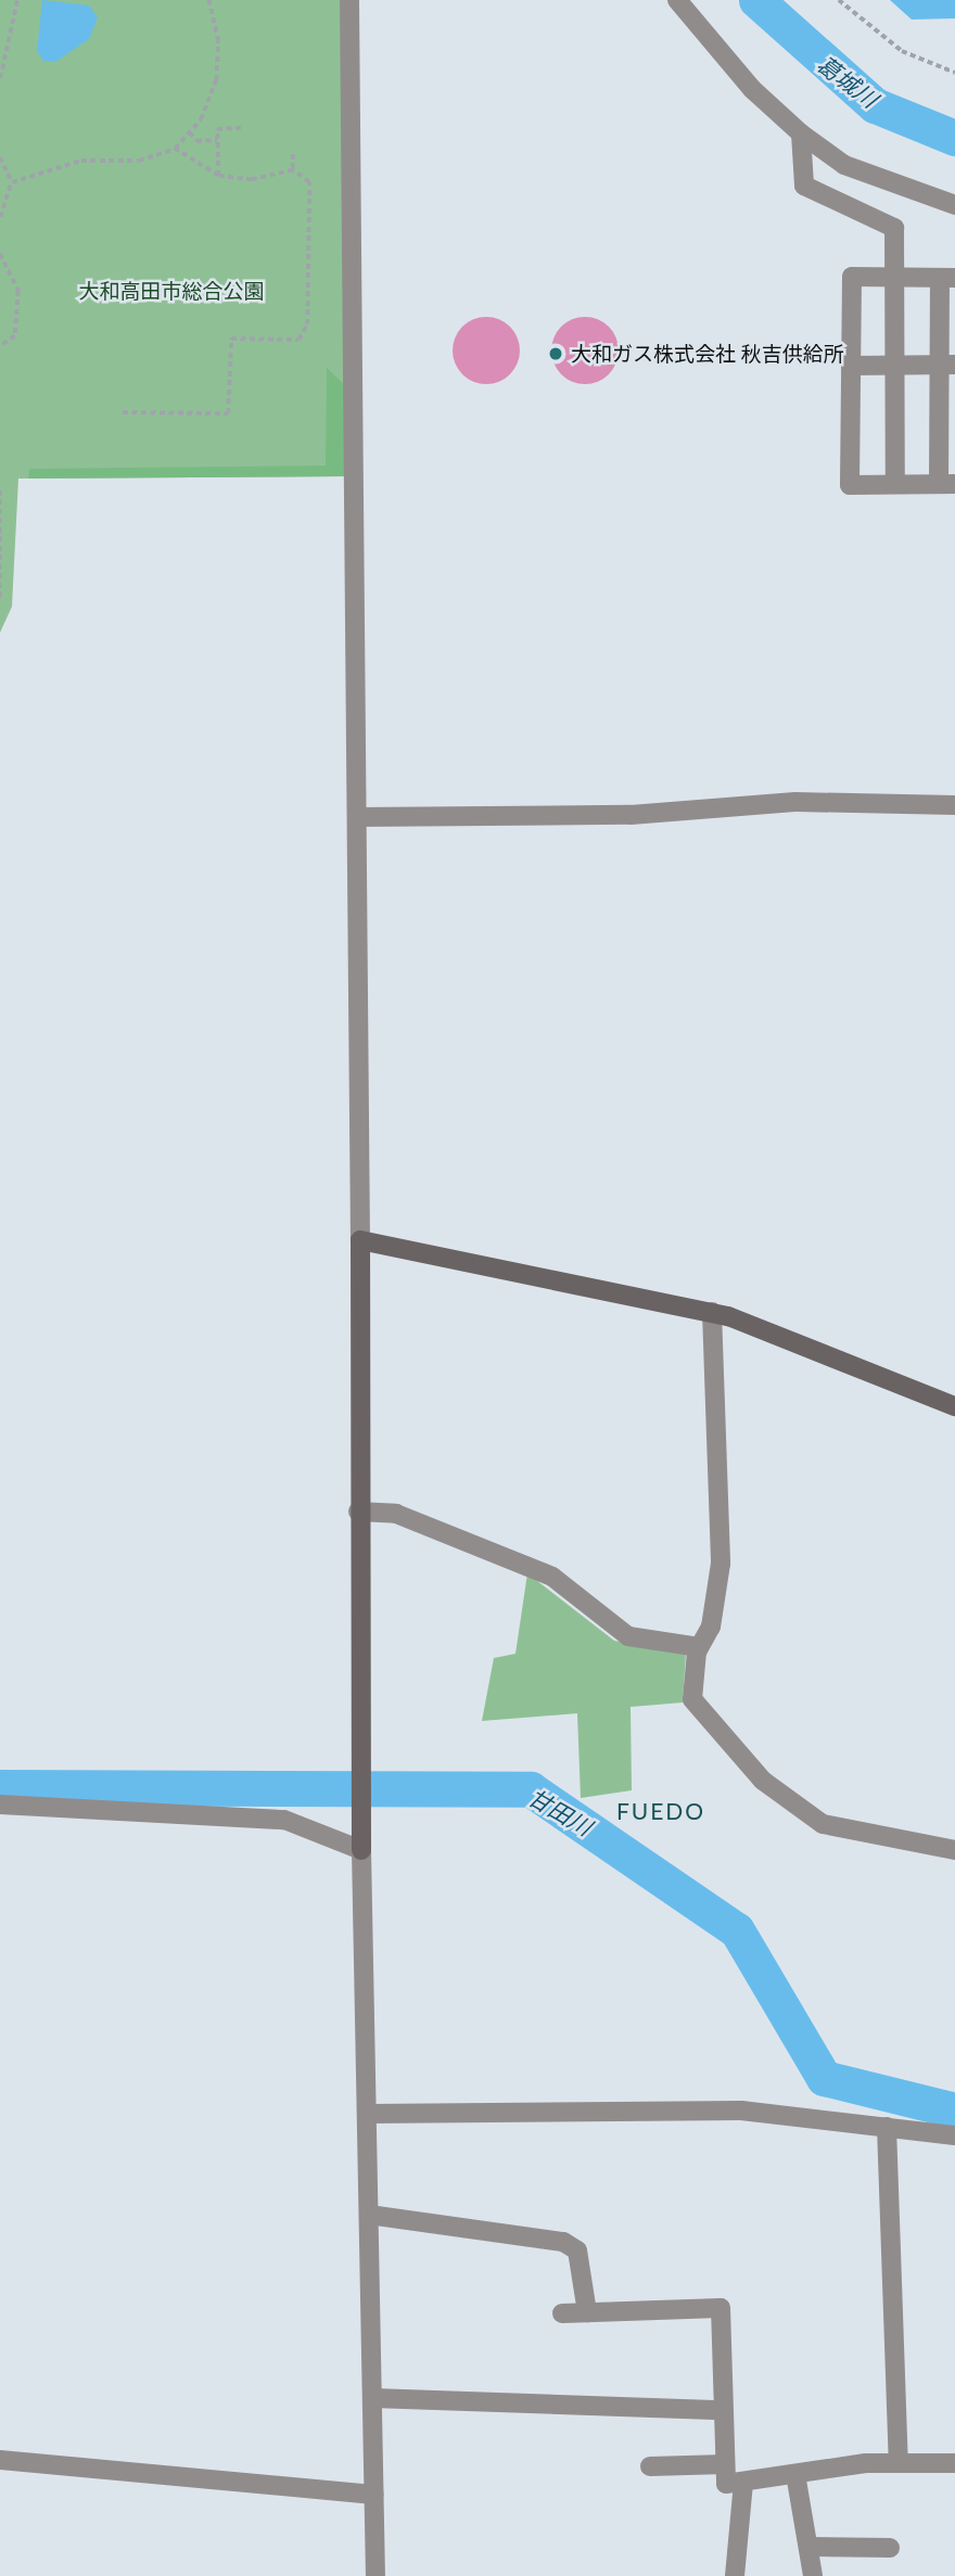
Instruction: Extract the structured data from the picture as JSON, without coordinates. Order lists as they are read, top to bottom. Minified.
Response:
{"districts":["FUEDO"],"water":["葛城川","甘田川"],"parks":["大和高田市総合公園"],"places":["大和ガス株式会社 秋吉供給所"]}
